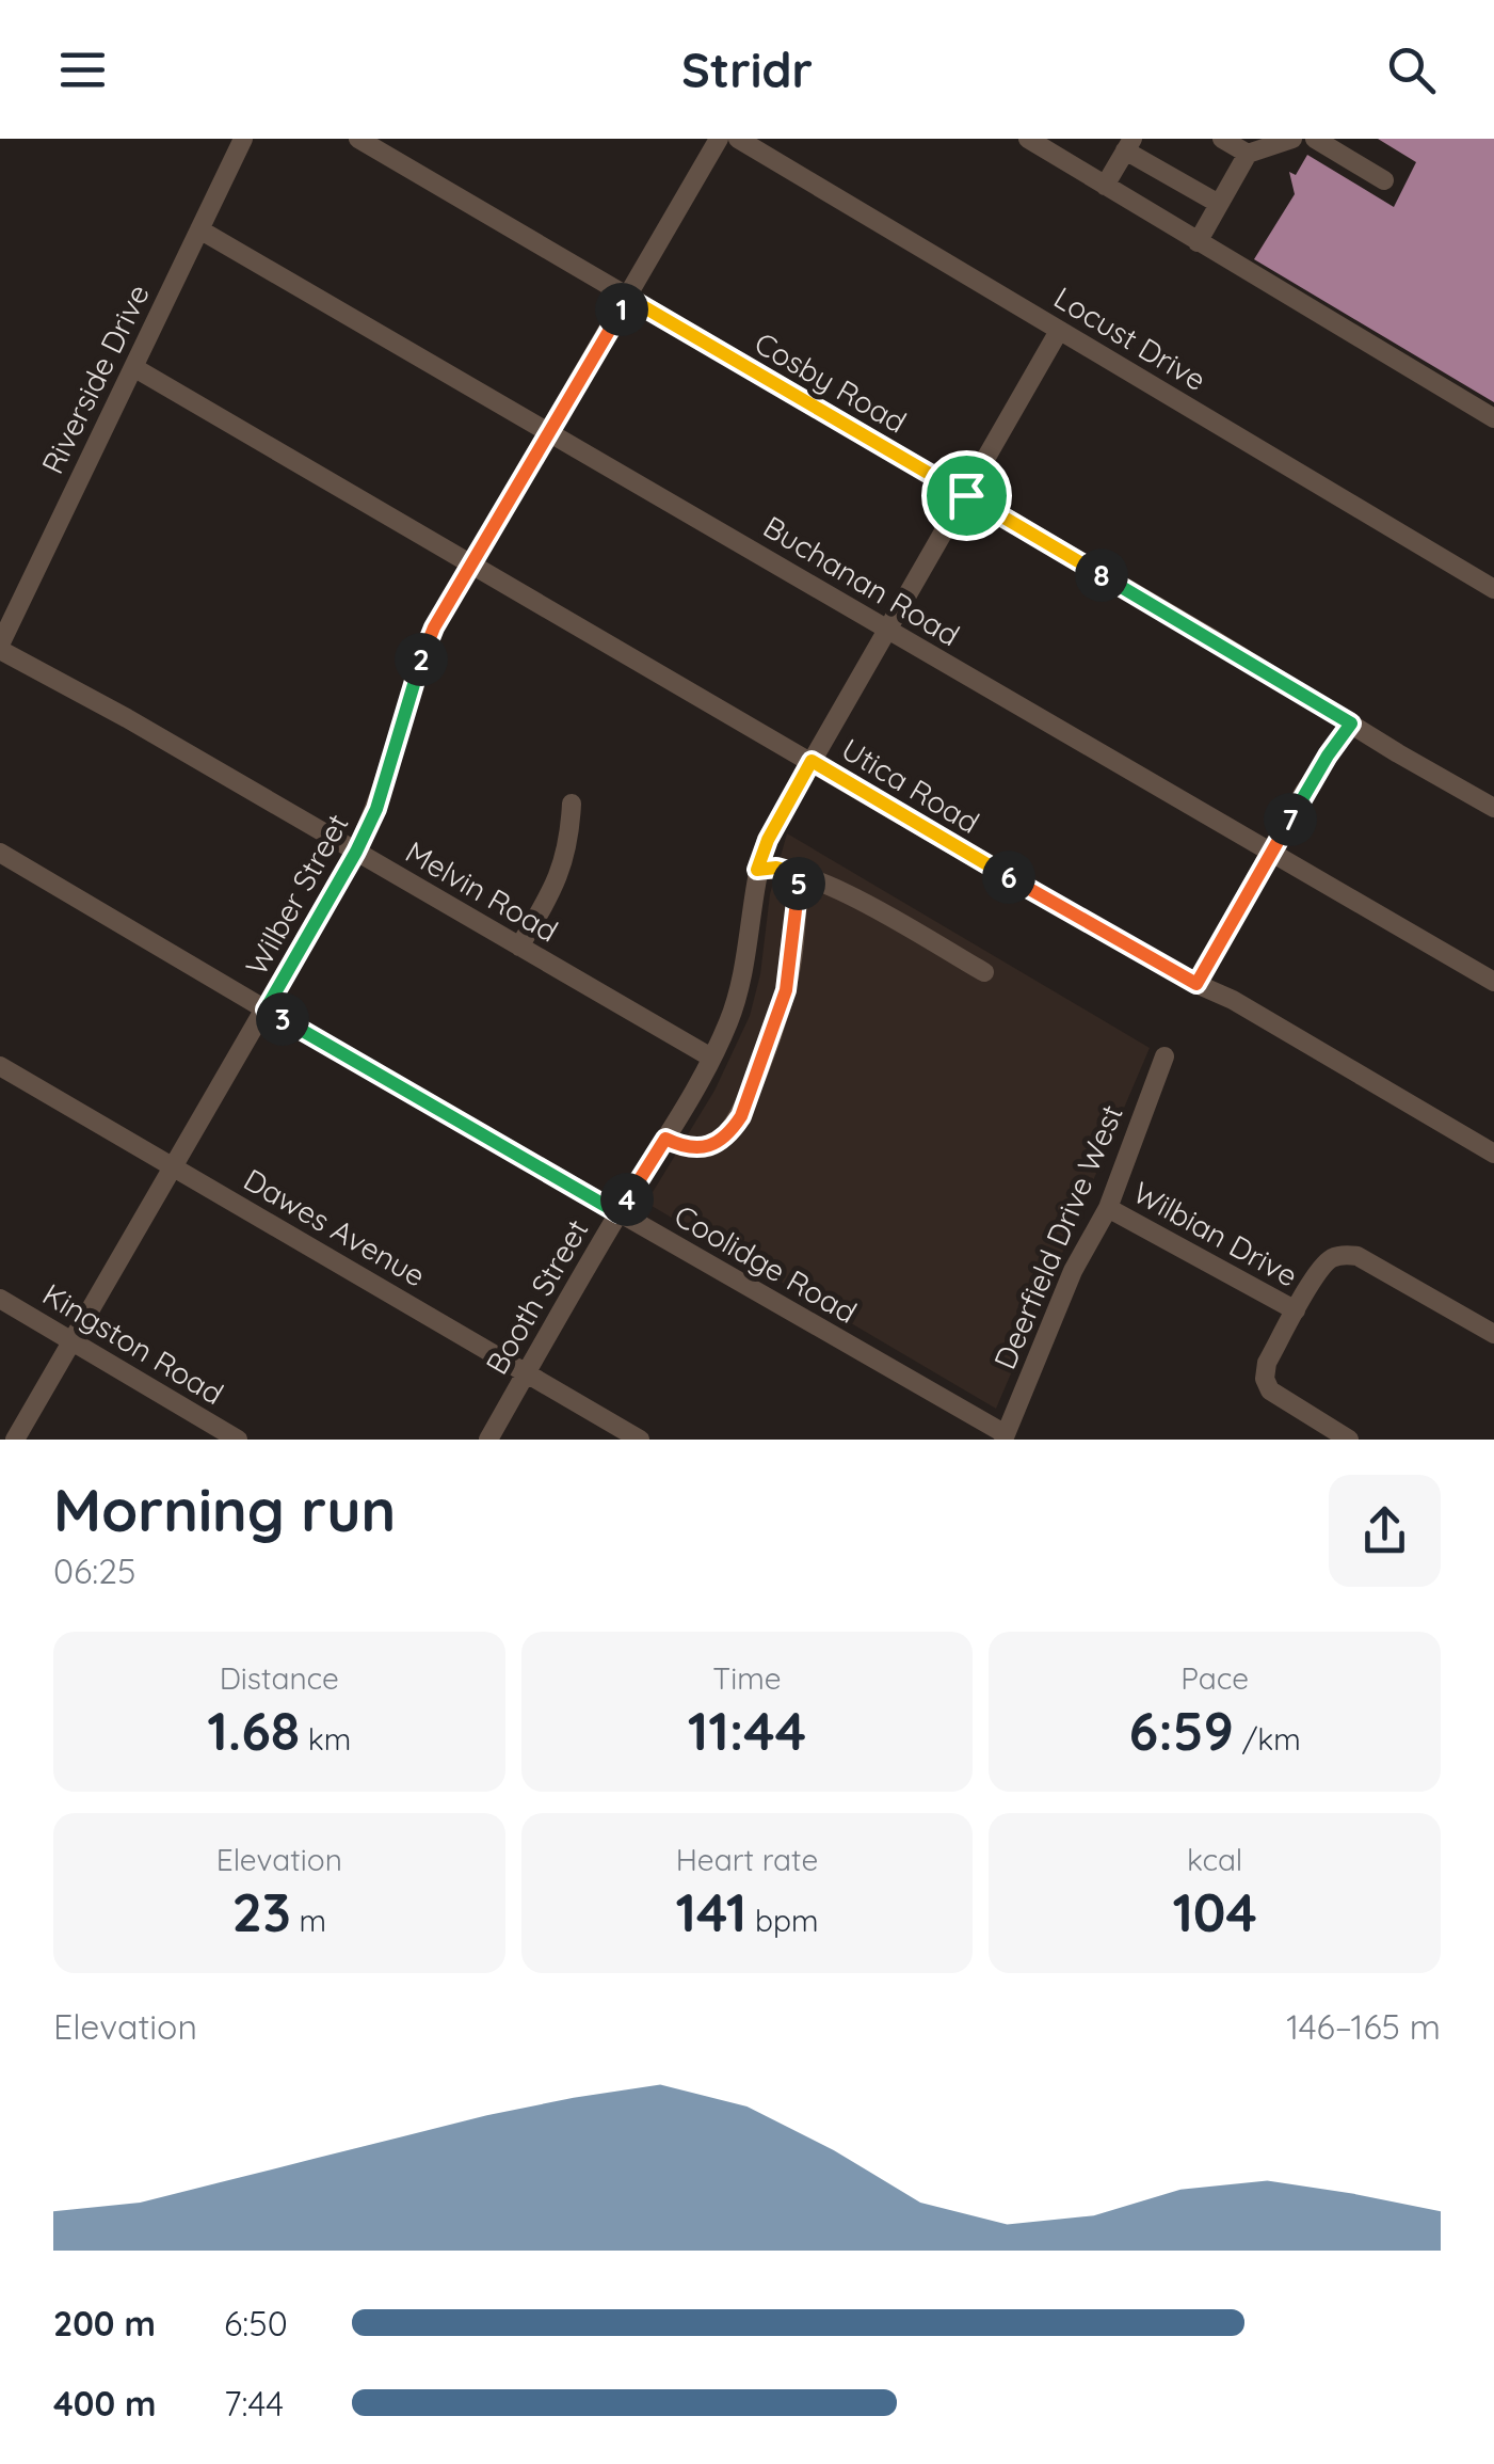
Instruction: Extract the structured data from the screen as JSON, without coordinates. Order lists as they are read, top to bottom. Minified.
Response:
{"streets":{"street":["Locust Drive","Riverside Drive","Cosby Road","Buchanan Road","Utica Road","Melvin Road","Wilber Street","Dawes Avenue","Wilbian Drive","Deerfield Drive West","Coolidge Road","Booth Street","Kingston Road"]},"crossings":[["Locust Drive","Booth Street"],["Riverside Drive","Buchanan Road"],["Riverside Drive","Utica Road"],["Riverside Drive","Melvin Road"],["Cosby Road","Wilber Street"],["Cosby Road","Booth Street"],["Buchanan Road","Wilber Street"],["Buchanan Road","Booth Street"],["Utica Road","Wilber Street"],["Utica Road","Booth Street"],["Melvin Road","Wilber Street"],["Melvin Road","Booth Street"],["Wilber Street","Dawes Avenue"],["Wilber Street","Coolidge Road"],["Wilber Street","Kingston Road"],["Dawes Avenue","Booth Street"],["Wilbian Drive","Deerfield Drive West"],["Deerfield Drive West","Coolidge Road"],["Coolidge Road","Booth Street"]],"page":{"header":"Stridr","pins":["1","8","2","7","6","5","3","4"],"heading":["Morning run","06:25"],"stats":[["Distance","1.68 km"],["Time","11:44"],["Pace","6:59 /km"],["Elevation","23 m"],["Heart rate","141 bpm"],["kcal","104"]],"chart":["Elevation","146–165 m"],"list":[{"name":"200 m","note":"6:50"},{"name":"400 m","note":"7:44"}]}}
